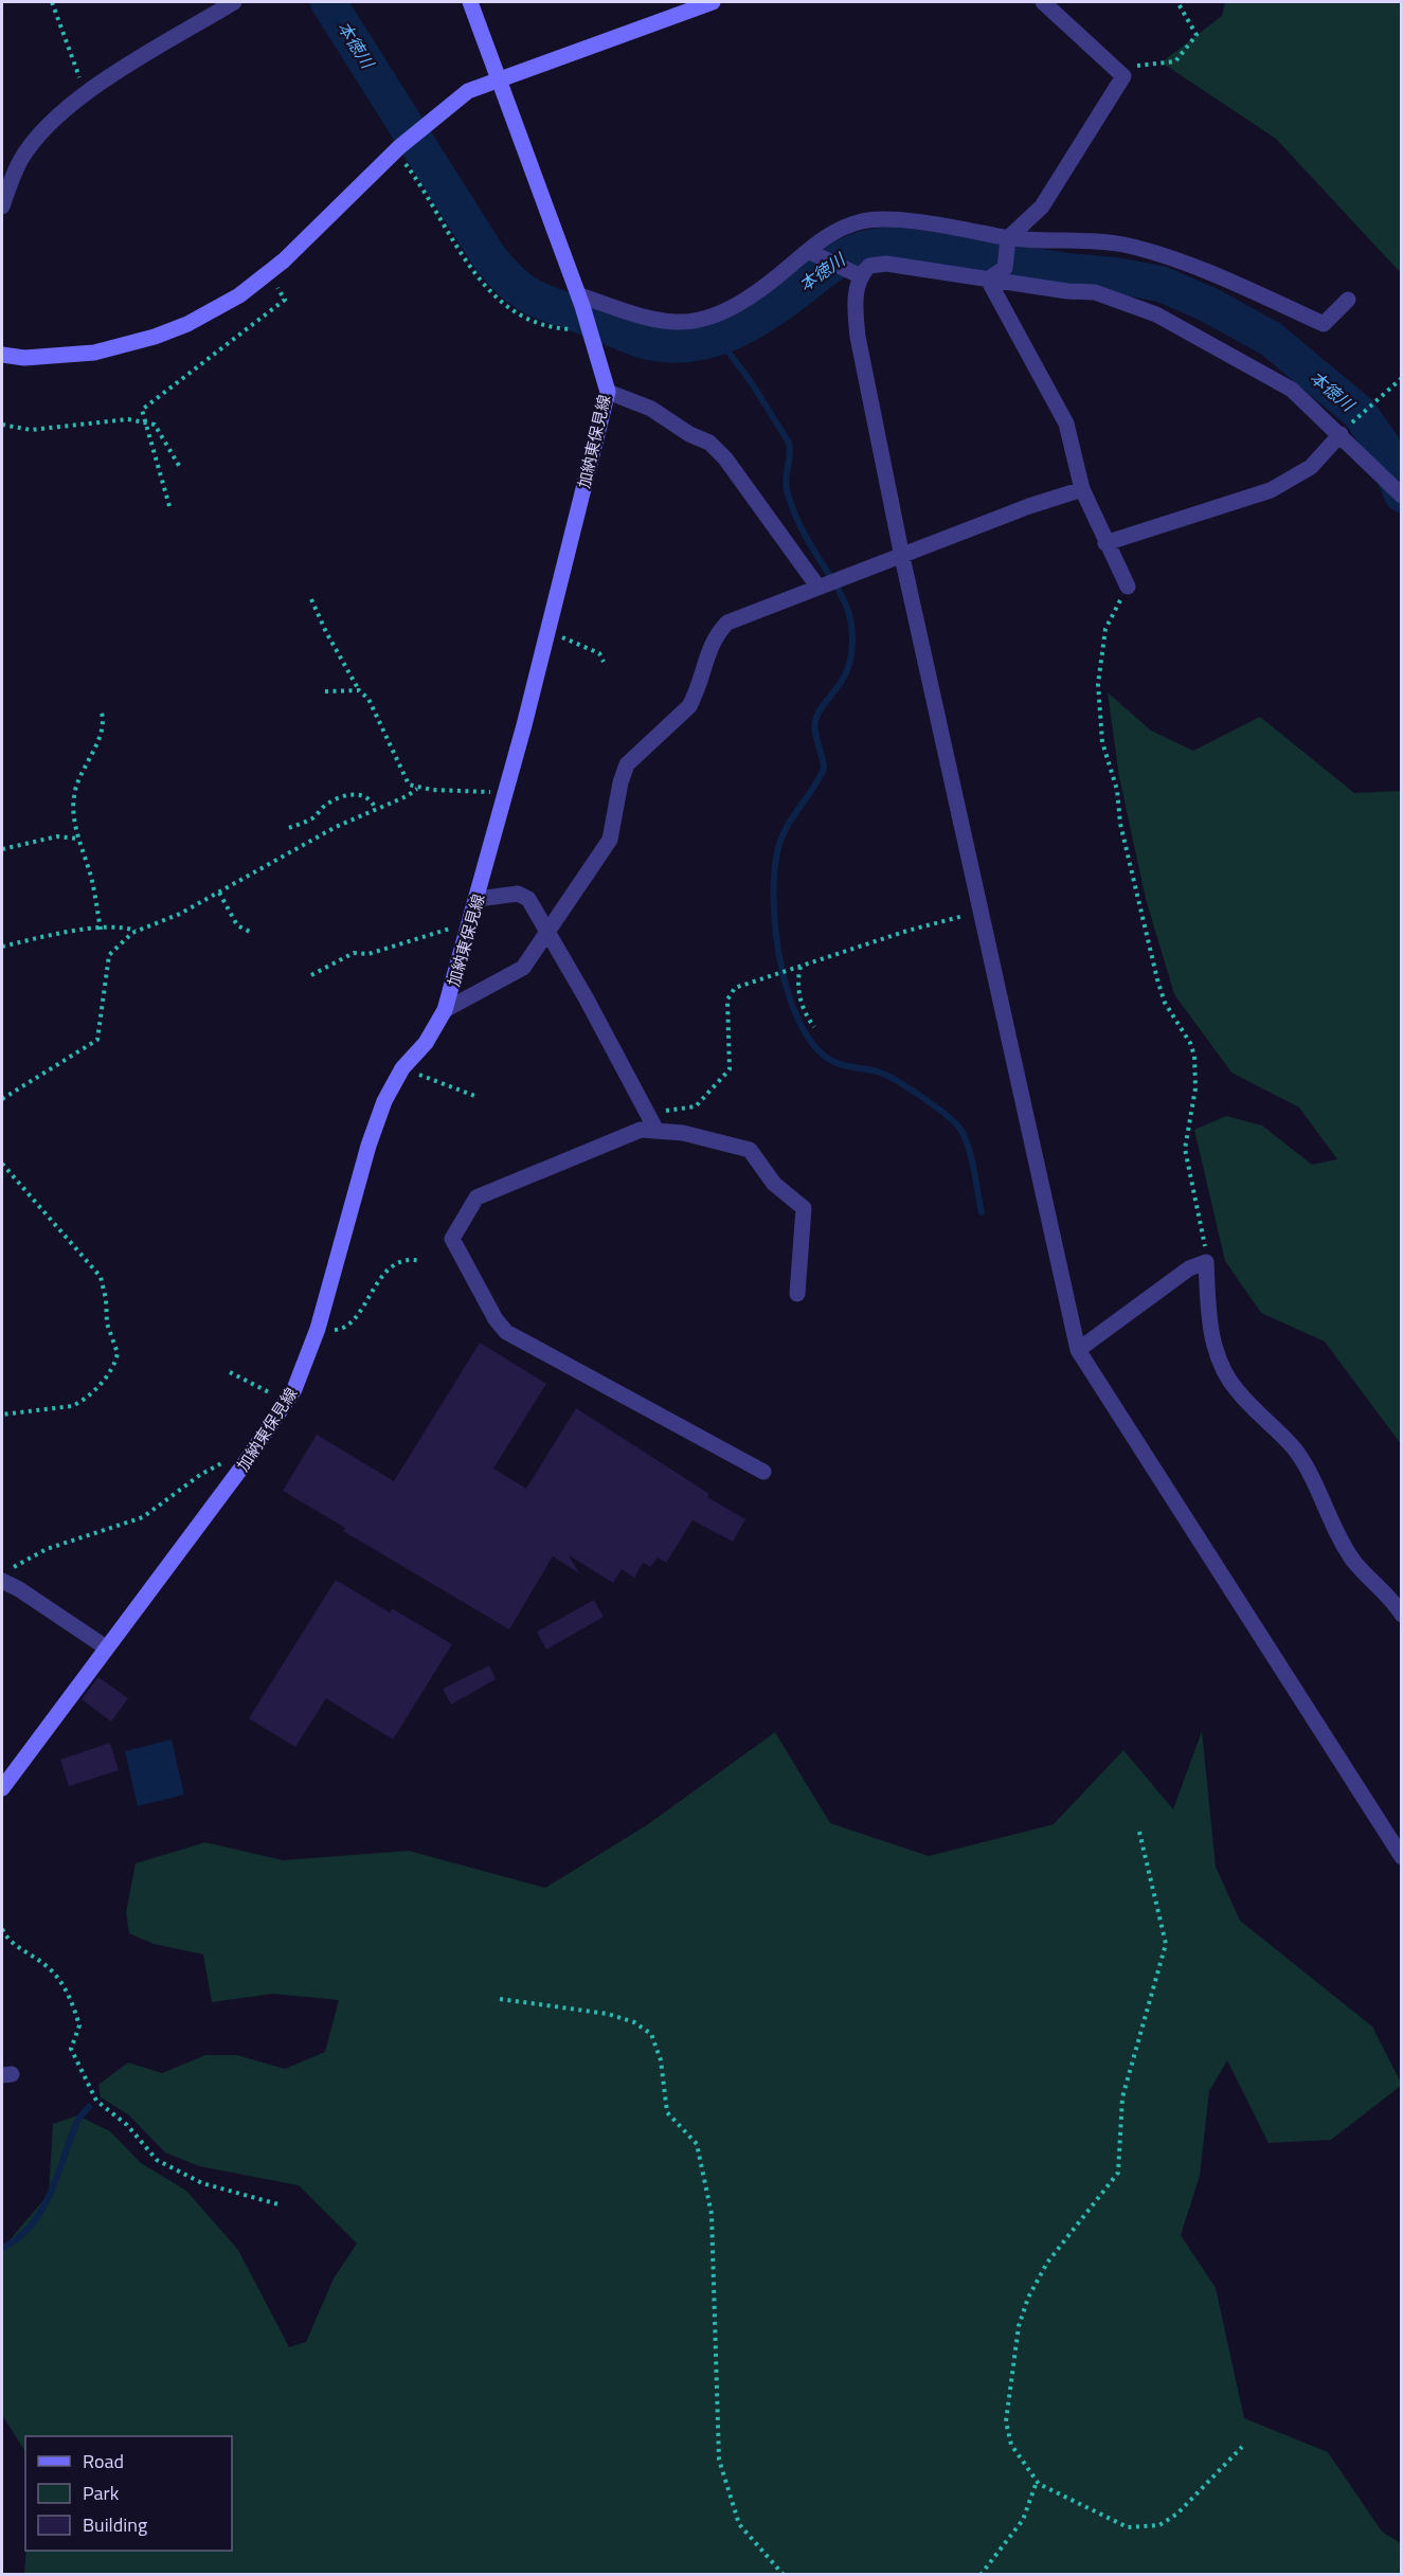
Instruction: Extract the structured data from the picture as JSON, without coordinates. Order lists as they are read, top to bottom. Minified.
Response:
{"streets":{"main road":["加納東保見線"]},"water":["本徳川"],"legend":["Road","Park","Building"]}
